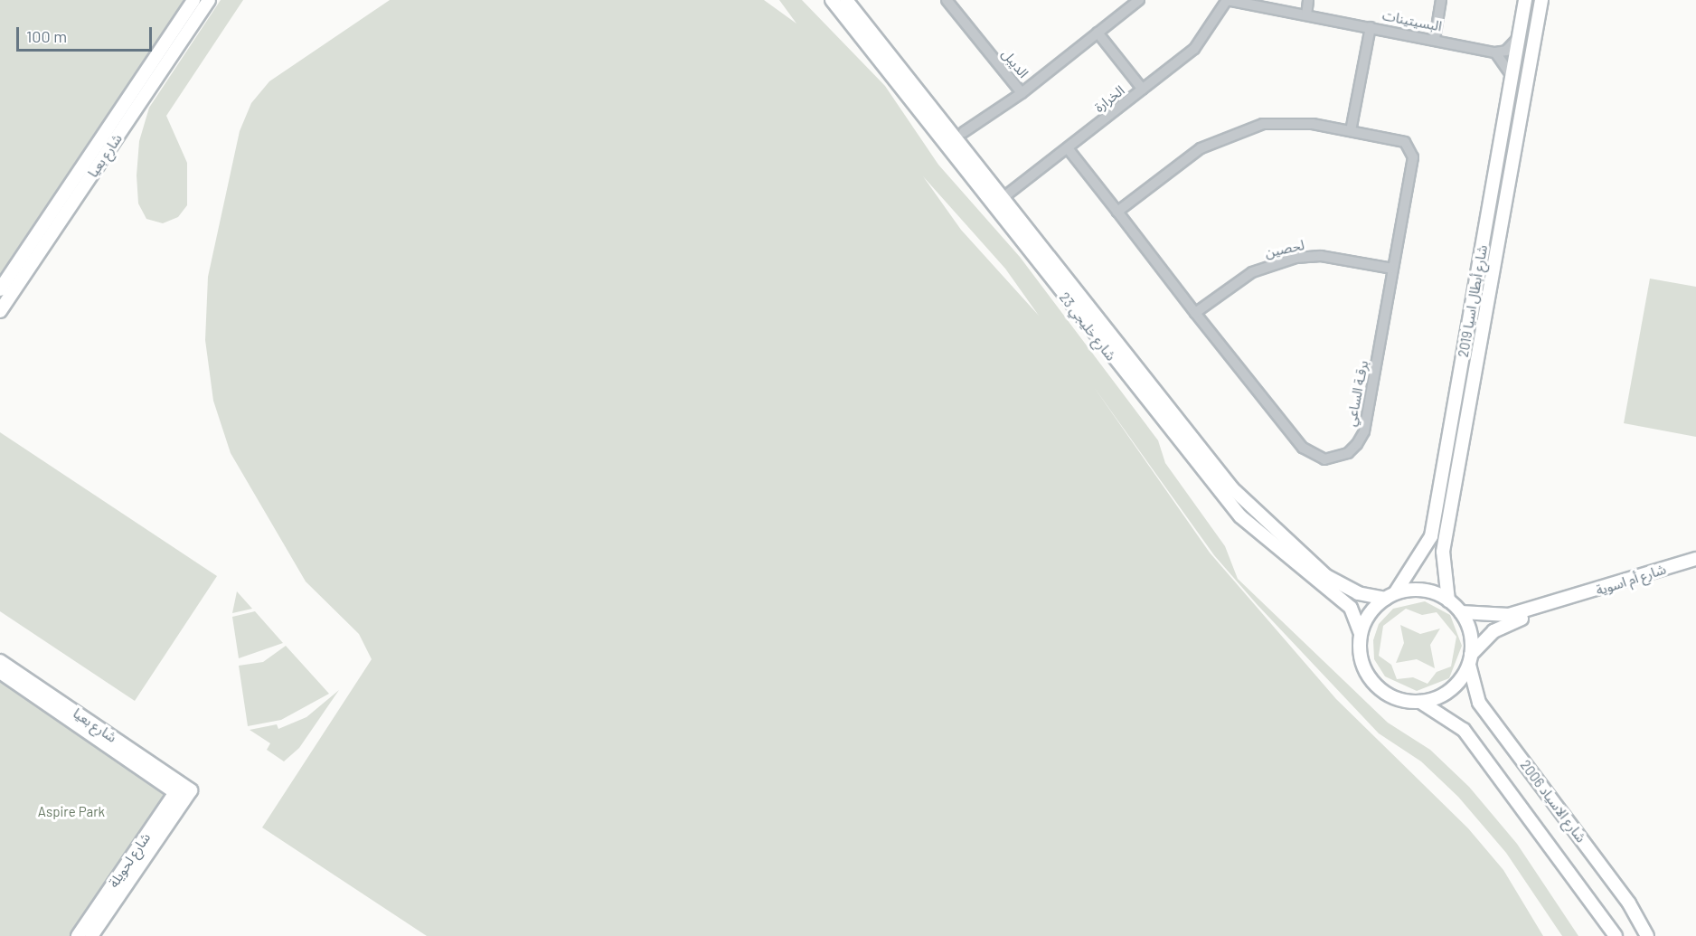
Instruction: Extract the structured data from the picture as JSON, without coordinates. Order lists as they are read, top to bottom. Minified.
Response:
{"streets":{"main road":["شارع بعيا","شارع أبطال اسيا 2019","شارع خليجي 23","شارع أم اسوية","شارع الاسياد 2006","شارع لحويلة"],"street":["البسيتينات","الديبل","الخرارة","لحصين","برقـة الساعي"]},"crossings":[["البسيتينات","الخرارة"],["الخرارة","شارع خليجي 23"],["الخرارة","برقـة الساعي"],["شارع بعيا","شارع لحويلة"],["لحصين","برقـة الساعي"],["شارع أبطال اسيا 2019","شارع خليجي 23"],["شارع أبطال اسيا 2019","شارع أم اسوية"],["شارع أبطال اسيا 2019","شارع الاسياد 2006"],["شارع خليجي 23","شارع أم اسوية"],["شارع خليجي 23","شارع الاسياد 2006"],["شارع أم اسوية","شارع الاسياد 2006"]],"parks":["Aspire Park"],"scale_bar":"100 m"}
